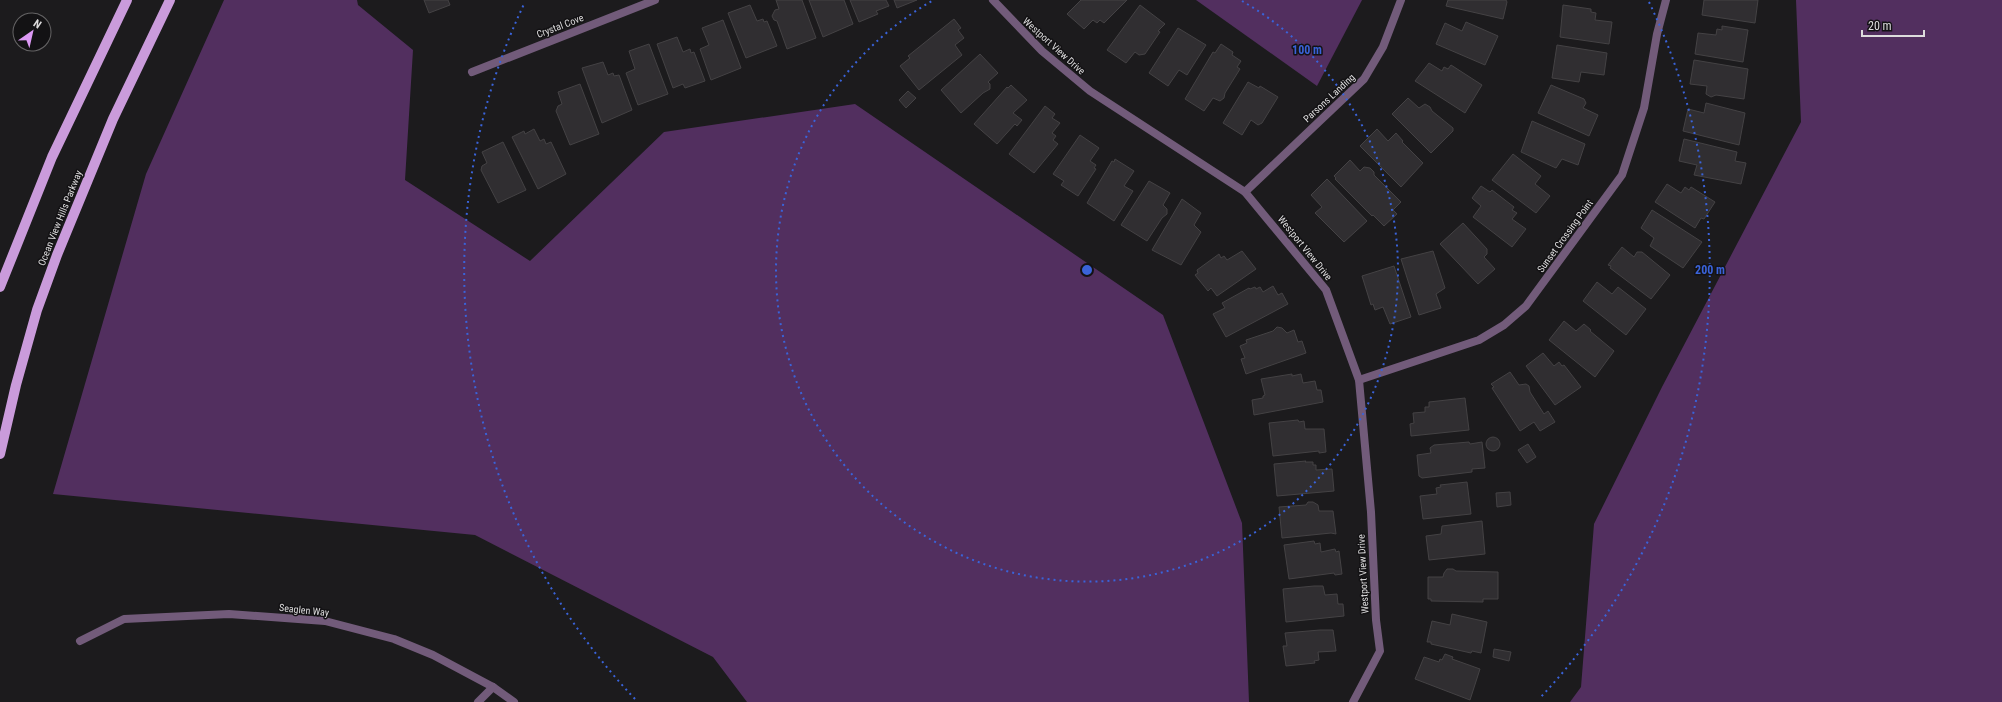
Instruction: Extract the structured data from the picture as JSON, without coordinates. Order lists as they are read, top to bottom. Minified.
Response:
{"streets":{"main road":["Ocean View Hills Parkway"],"street":["Crystal Cove","Westport View Drive","Parsons Landing","Sunset Crossing Point","Seaglen Way"]},"crossings":[["Westport View Drive","Parsons Landing"],["Westport View Drive","Sunset Crossing Point"]],"scale_bar":"20 m","north":"top right","rings":["100 m","200 m"]}
